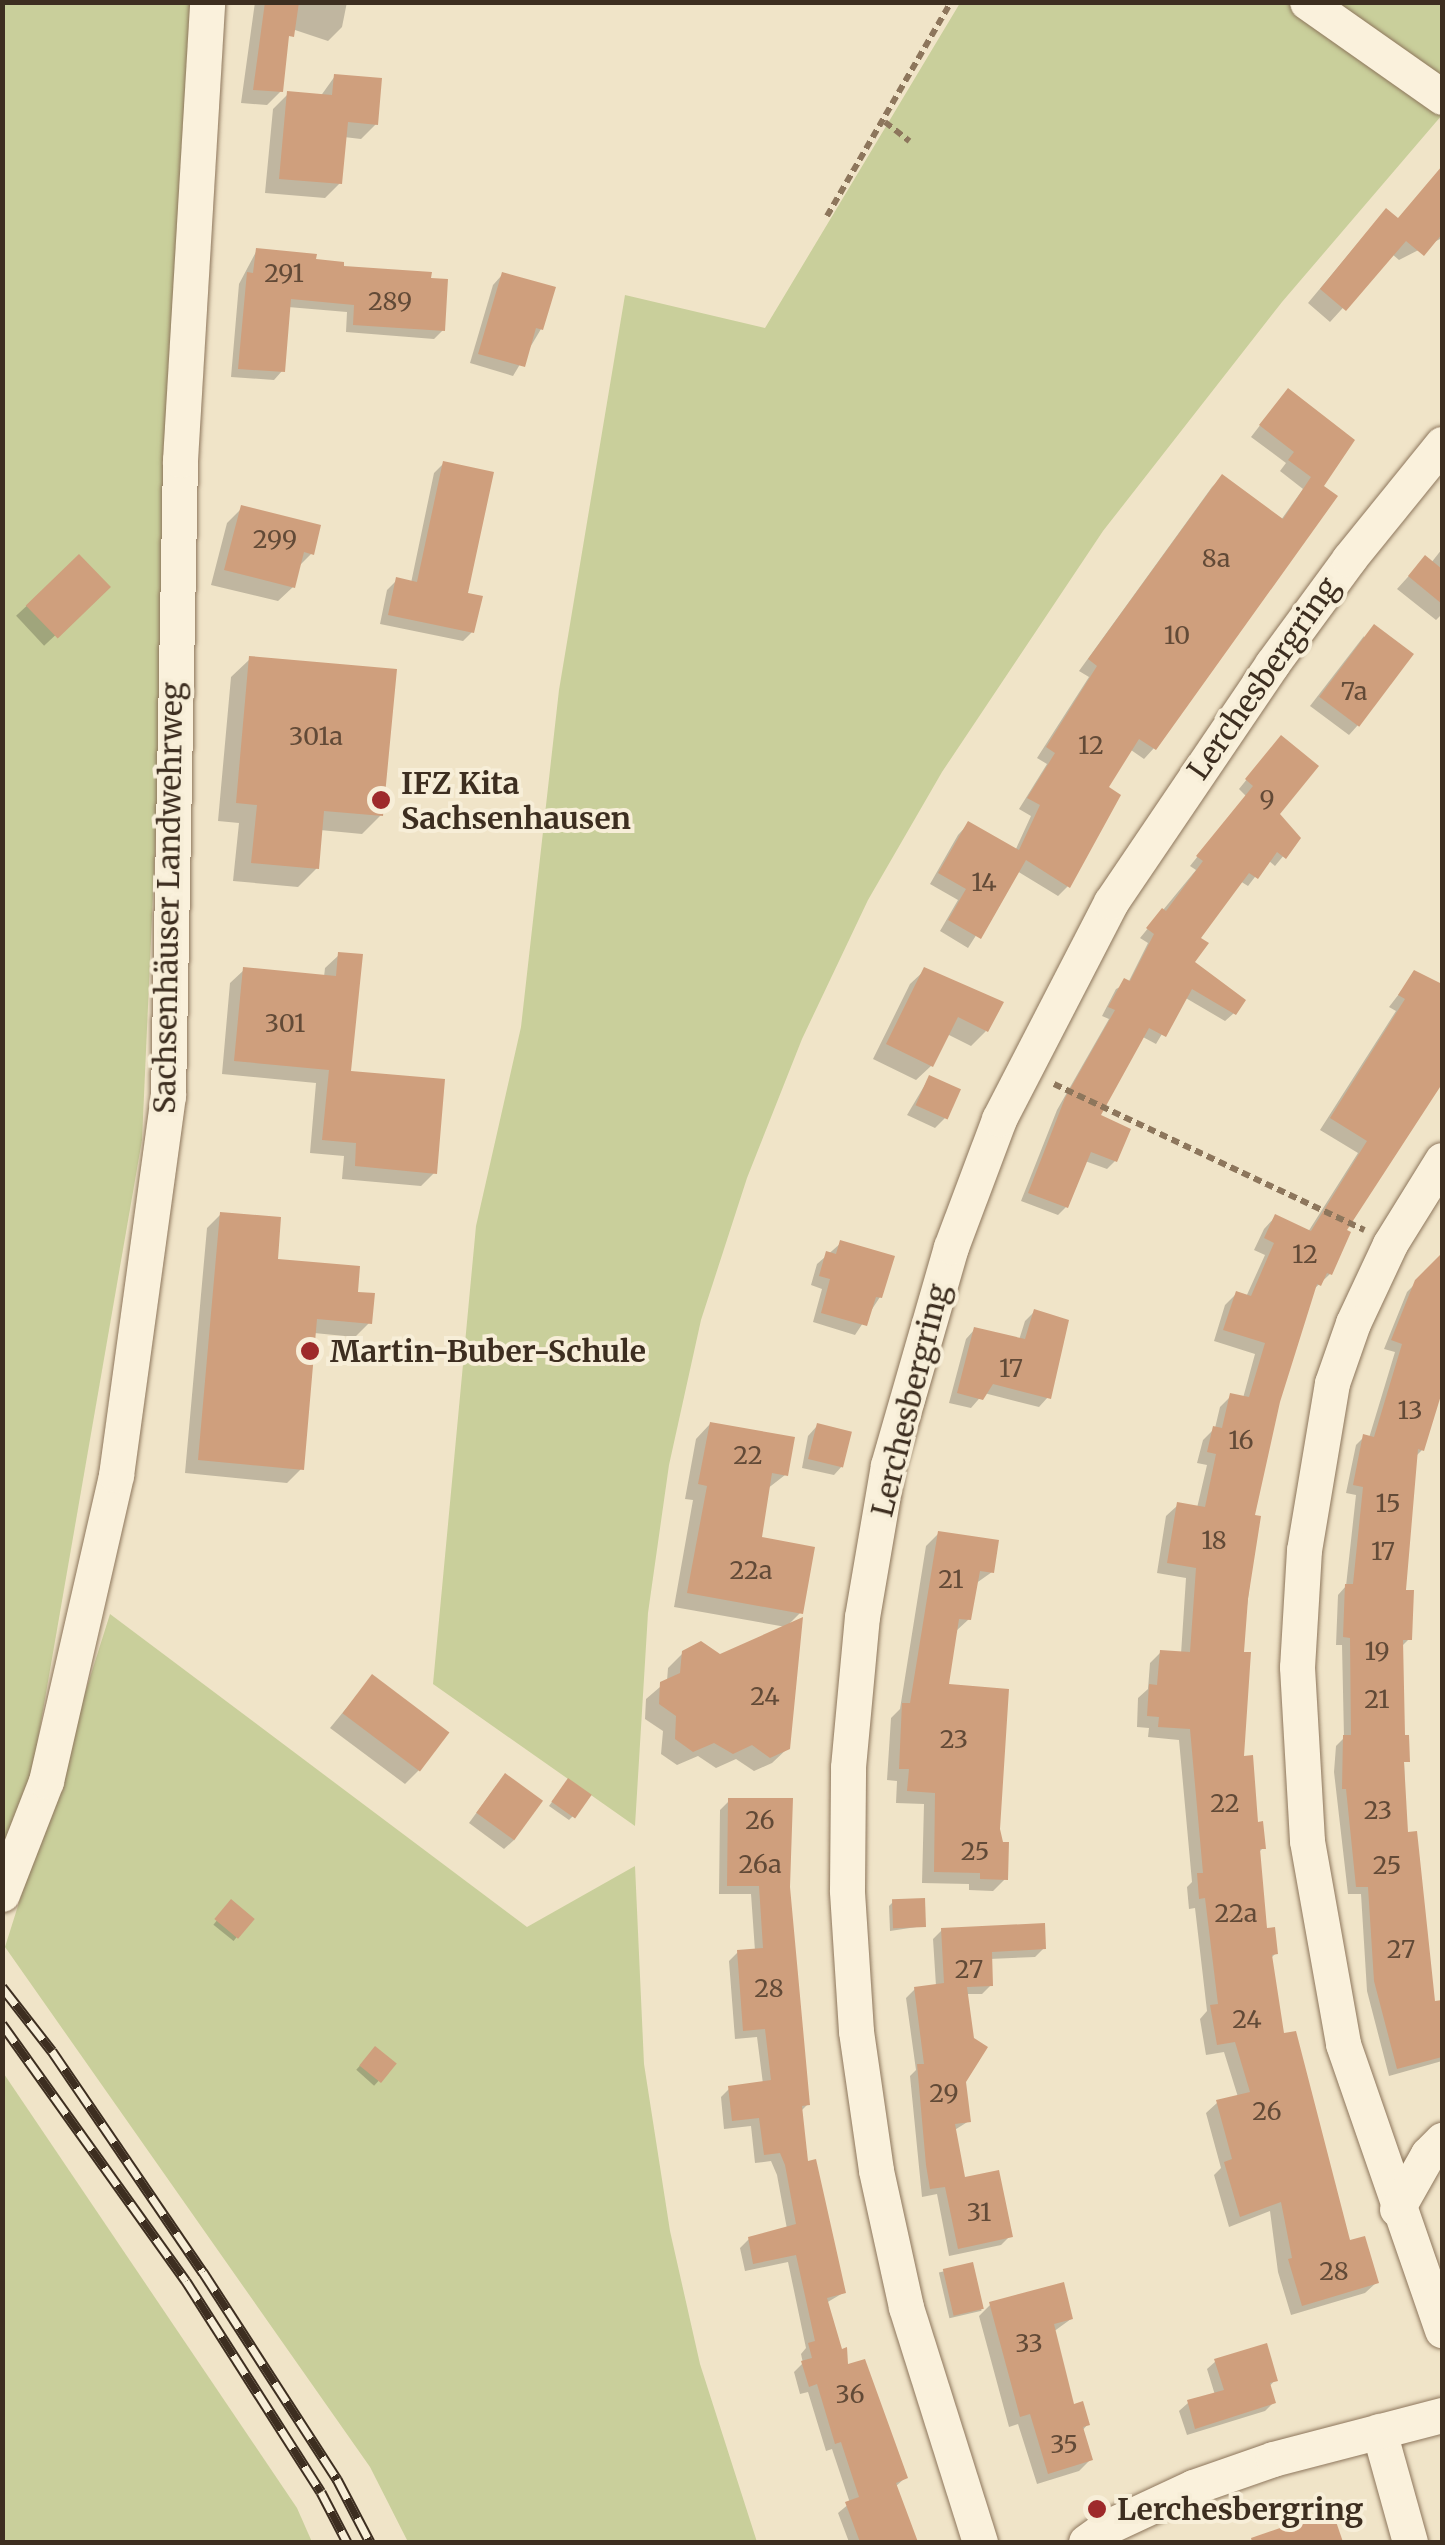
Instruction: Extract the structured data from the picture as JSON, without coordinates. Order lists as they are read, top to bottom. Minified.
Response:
{"streets":{"street":["Lerchesbergring","Sachsenhäuser Landwehrweg"]},"places":["IFZ Kita Sachsenhausen","Martin-Buber-Schule","Lerchesbergring"],"house_numbers":["291","289","299","8a","10","7a","301a","12","9","14","301","12","17","13","16","22","15","18","17","22a","21","19","24","21","23","22","23","26","25","26a","25","22a","27","27","28","24","29","26","31","28","33","36","35"]}
